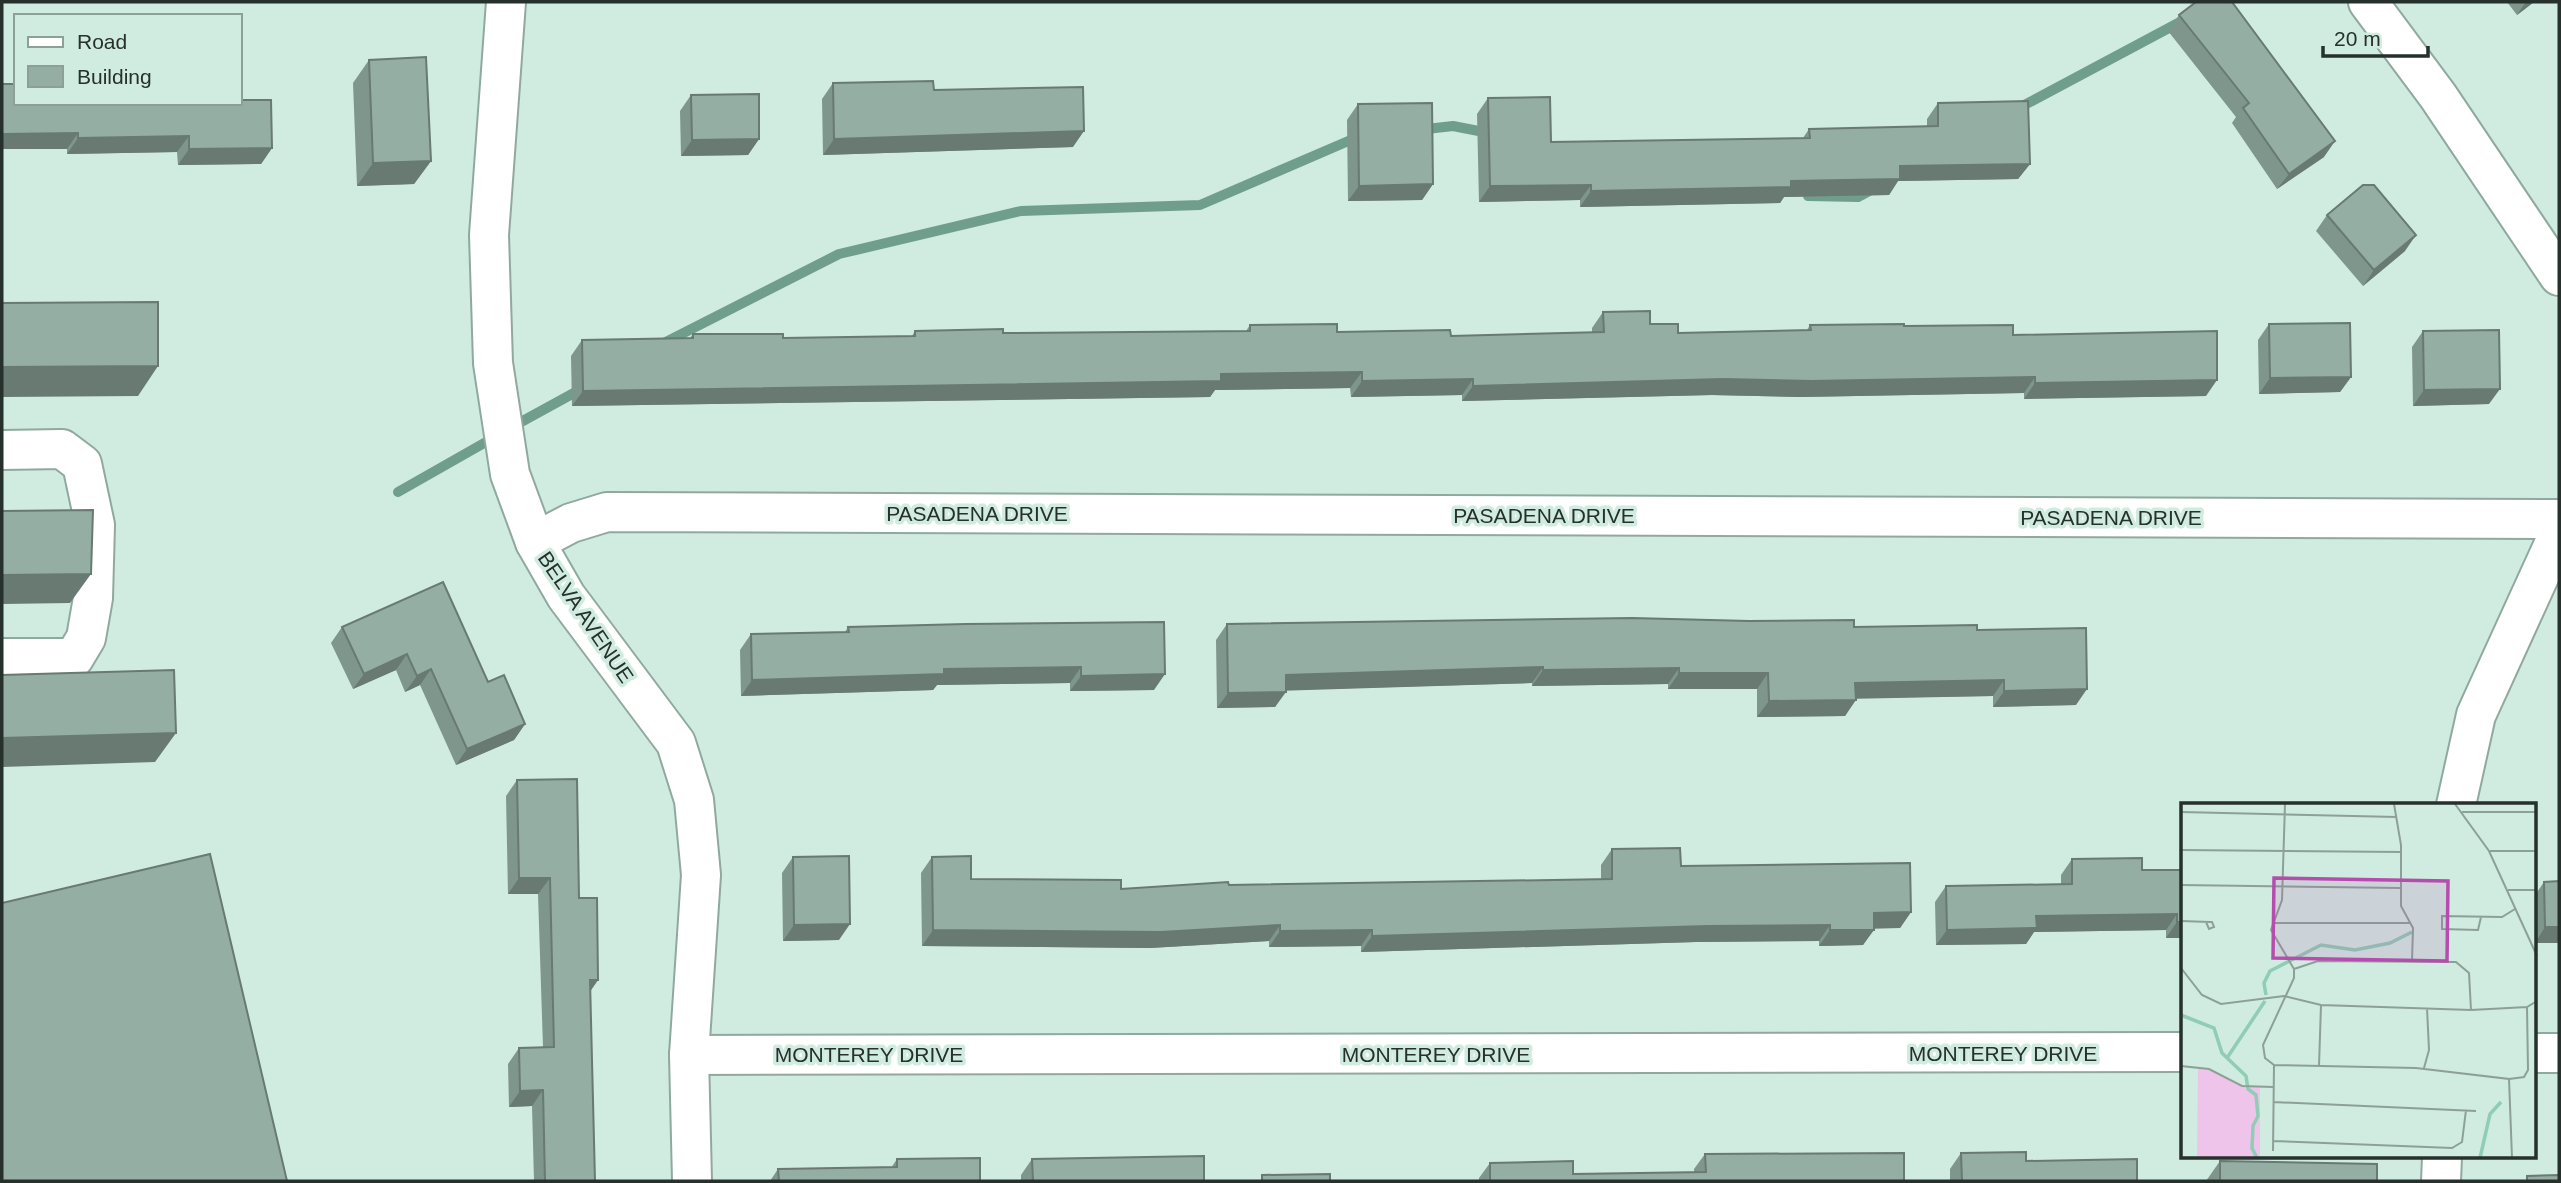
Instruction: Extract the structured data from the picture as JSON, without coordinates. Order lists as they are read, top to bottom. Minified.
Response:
{"streets":{"street":["PASADENA DRIVE","BELVA AVENUE","MONTEREY DRIVE"]},"crossings":[["PASADENA DRIVE","BELVA AVENUE"],["BELVA AVENUE","MONTEREY DRIVE"]],"legend":["Road","Building"],"scale_bar":"20 m"}
